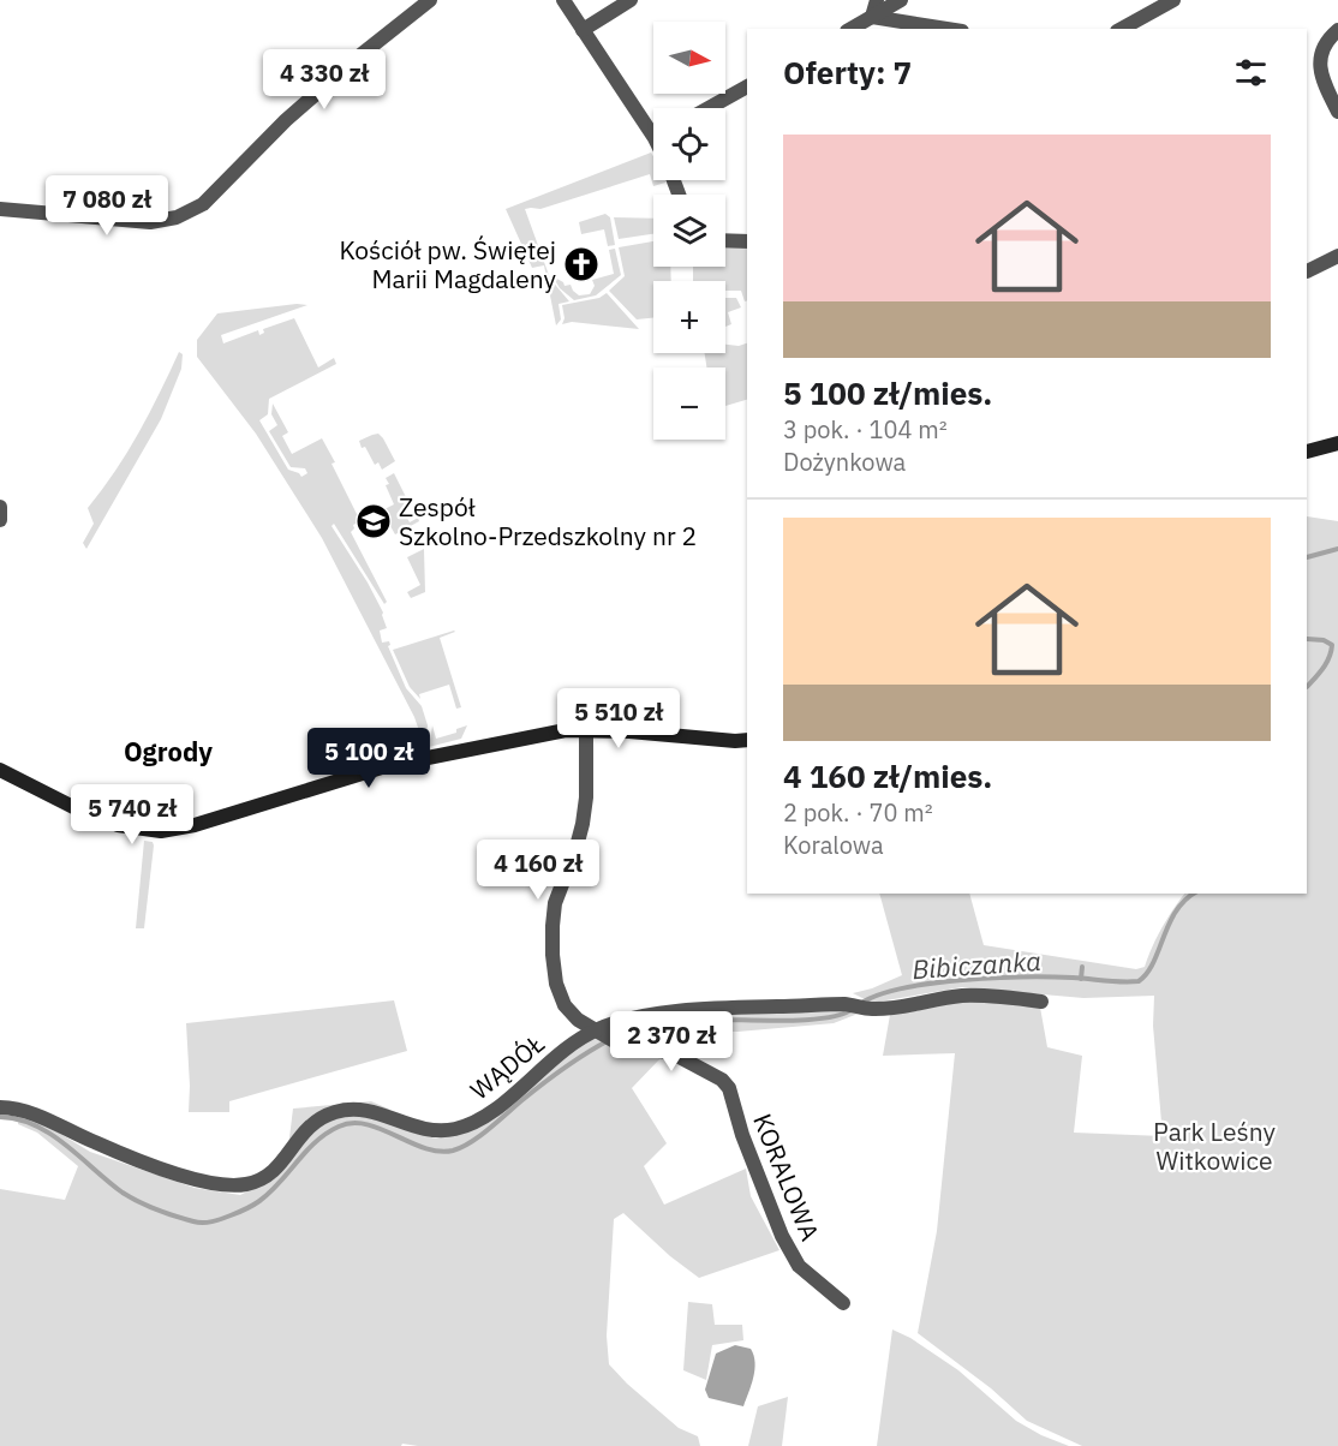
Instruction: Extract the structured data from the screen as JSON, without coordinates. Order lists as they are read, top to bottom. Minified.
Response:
{"streets":{"street":["WĄDÓŁ","KORALOWA"]},"crossings":[["WĄDÓŁ","KORALOWA"]],"districts":["Ogrody"],"water":["Bibiczanka"],"parks":["Park Leśny Witkowice"],"places":{"church":["Kościół pw. Świętej Marii Magdaleny"],"school or university":["Zespół Szkolno-Przedszkolny nr 2"]},"north":"right","page":{"map_buttons":["+","−"],"heading":"Oferty: 7","price":["4 330 zł","7 080 zł","5 510 zł","5 100 zł","5 740 zł","4 160 zł","2 370 zł"],"list":[{"name":"5 100 zł/mies.","note":"3 pok. · 104 m² · Dożynkowa"},{"name":"4 160 zł/mies.","note":"2 pok. · 70 m² · Koralowa"}]}}
